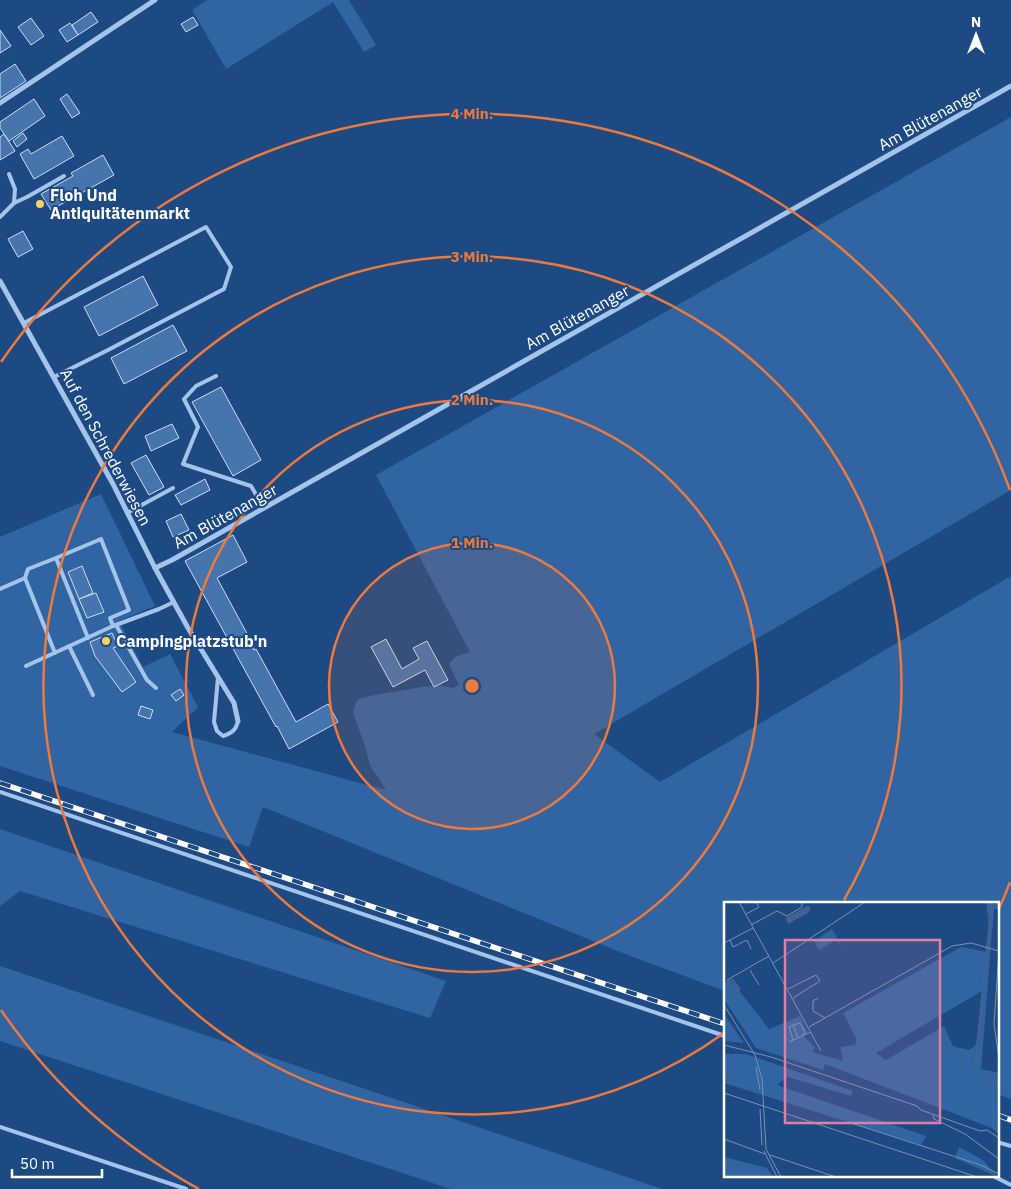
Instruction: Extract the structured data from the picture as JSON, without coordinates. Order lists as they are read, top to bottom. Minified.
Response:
{"streets":{"street":["Am Blütenanger","Auf den Schrederwiesen"]},"crossings":[["Am Blütenanger","Auf den Schrederwiesen"]],"places":["Floh Und Antiquitätenmarkt","Campingplatzstub'n"],"scale_bar":"50 m","north":"top","rings":["4 Min.","3 Min.","2 Min.","1 Min."]}
